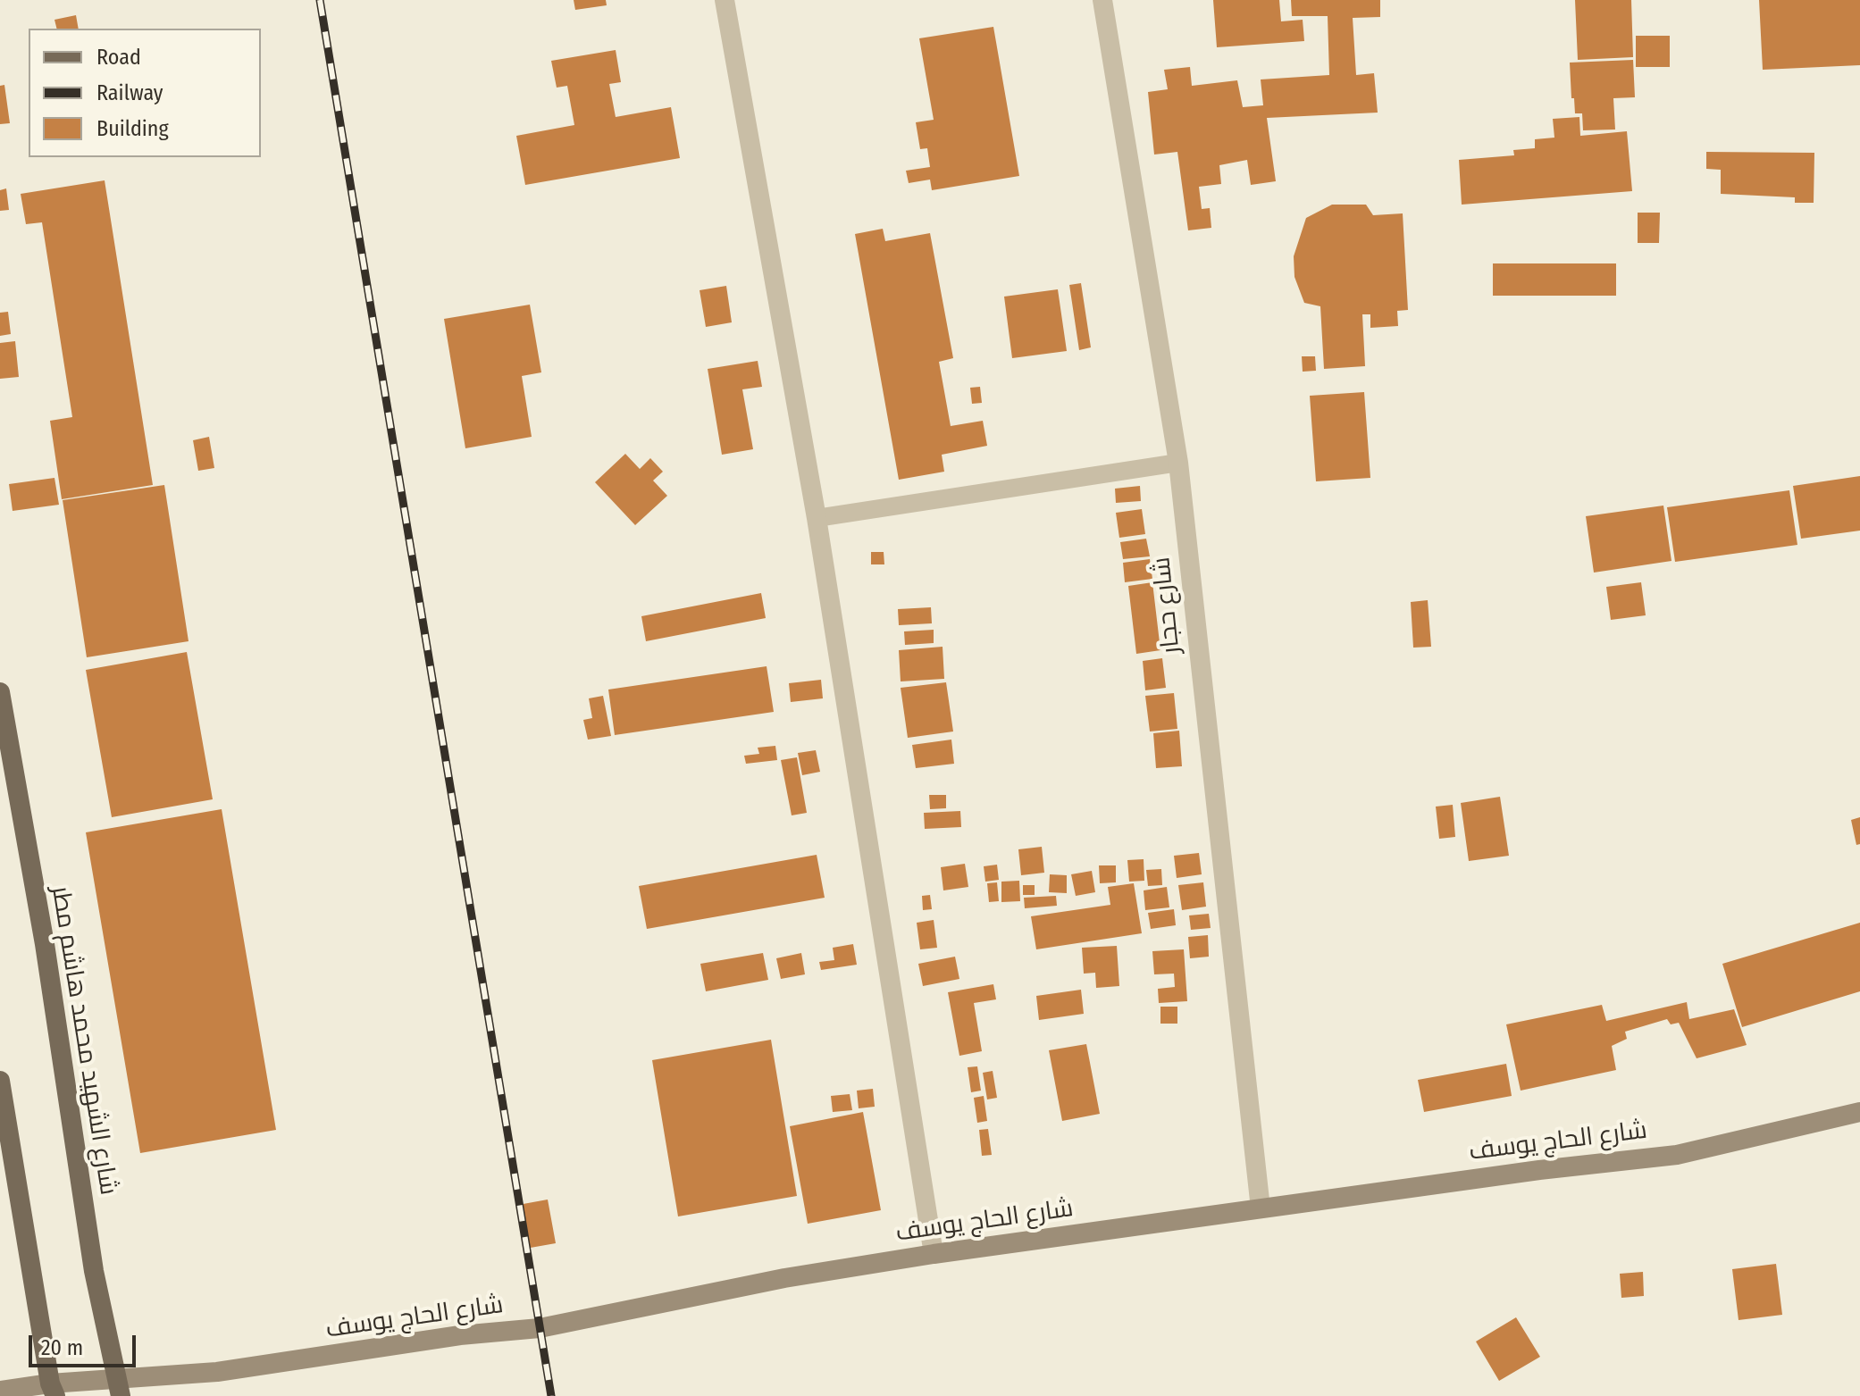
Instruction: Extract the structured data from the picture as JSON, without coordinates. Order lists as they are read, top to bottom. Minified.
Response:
{"streets":{"main road":["شارع الشهيد محمد هاشم مطر","شارع الحاج يوسف"],"street":["شارع حجار"]},"crossings":[["شارع حجار","شارع الحاج يوسف"],["شارع الشهيد محمد هاشم مطر","شارع الحاج يوسف"]],"legend":["Road","Railway","Building"],"scale_bar":"20 m"}
